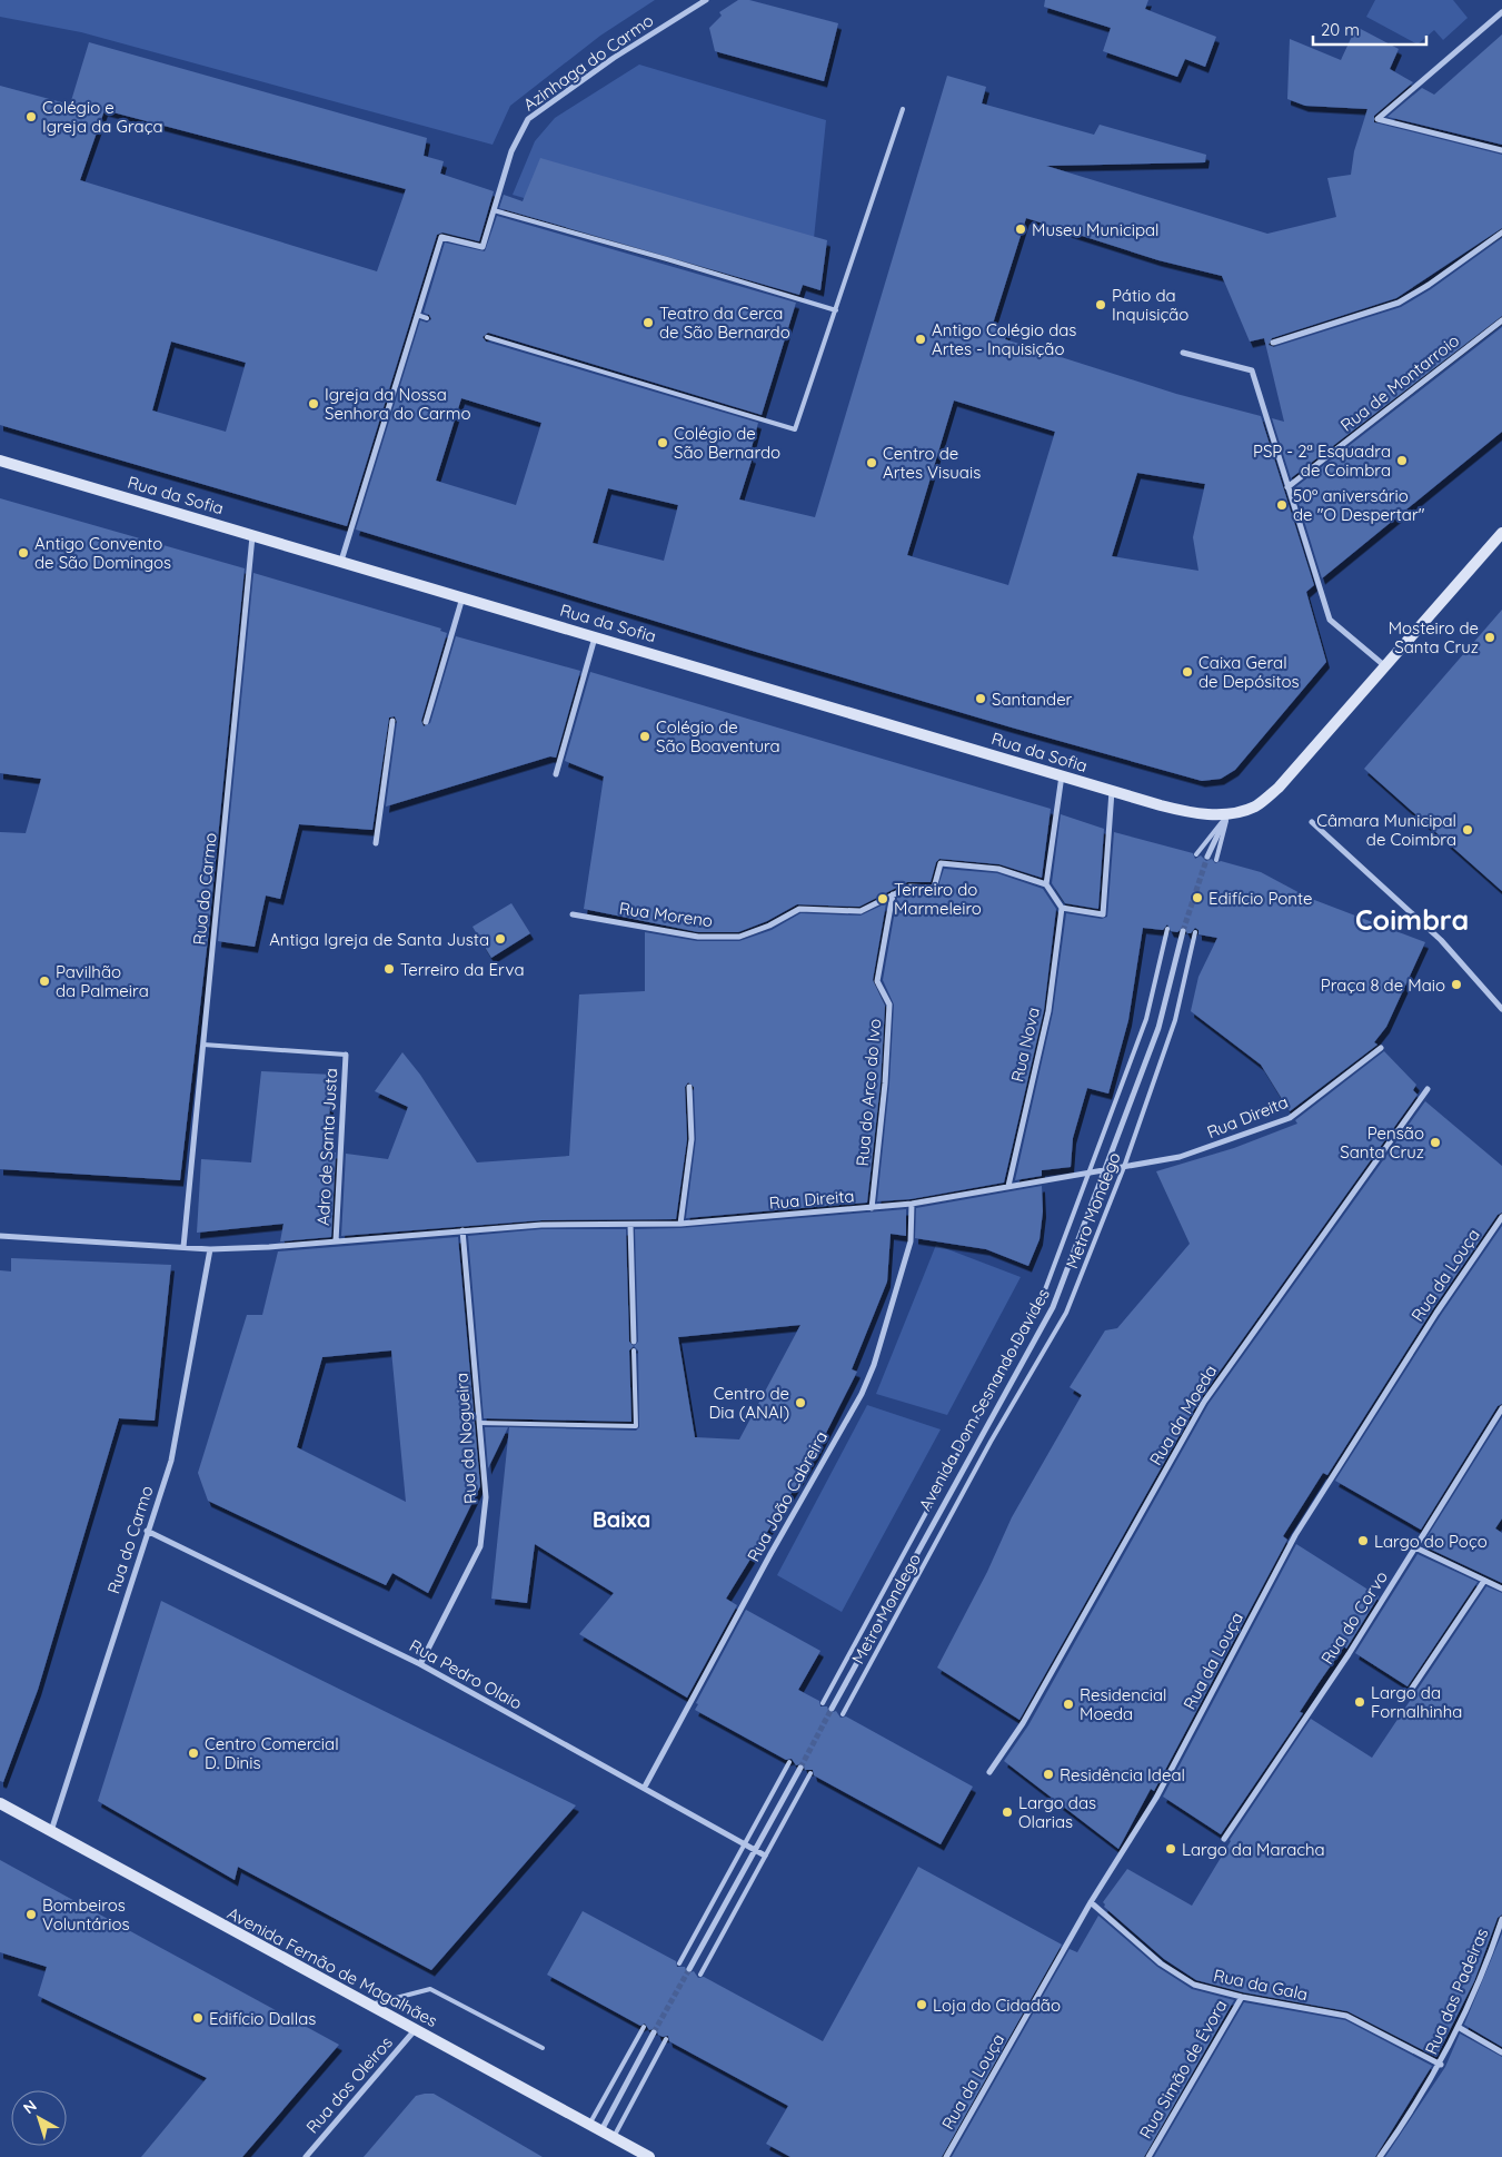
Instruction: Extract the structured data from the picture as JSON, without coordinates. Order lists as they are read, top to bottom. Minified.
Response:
{"streets":{"main road":["Rua da Sofia","Avenida Fernão de Magalhães"],"street":["Azinhaga do Carmo","Rua de Montarroio","Rua do Carmo","Rua Moreno","Rua Nova","Rua do Arco do Ivo","Rua Direita","Adro de Santa Justa","Rua da Louça","Avenida Dom Sesnando Davides","Rua da Moeda","Rua da Nogueira","Rua João Cabreira","Rua do Corvo","Rua Pedro Olaio","Rua da Gala","Rua das Padeiras","Rua Simão de Évora","Rua dos Oleiros"],"lane":["Metro Mondego"]},"crossings":[["Azinhaga do Carmo","Rua da Sofia"],["Rua da Sofia","Rua do Carmo"],["Rua do Carmo","Rua Direita"],["Rua do Carmo","Rua Pedro Olaio"],["Rua do Carmo","Avenida Fernão de Magalhães"],["Rua Moreno","Rua do Arco do Ivo"],["Rua Nova","Rua Direita"],["Rua do Arco do Ivo","Rua Direita"],["Rua Direita","Adro de Santa Justa"],["Rua Direita","Metro Mondego"],["Rua Direita","Avenida Dom Sesnando Davides"],["Rua Direita","Rua da Nogueira"],["Rua Direita","Rua João Cabreira"],["Rua da Louça","Rua da Gala"],["Rua da Nogueira","Rua Pedro Olaio"],["Rua João Cabreira","Rua Pedro Olaio"],["Avenida Fernão de Magalhães","Rua dos Oleiros"],["Rua da Gala","Rua das Padeiras"],["Rua da Gala","Rua Simão de Évora"]],"districts":["Coimbra","Baixa"],"places":["Colégio e Igreja da Graça","Museu Municipal","Pátio da Inquisição","Teatro da Cerca de São Bernardo","Antigo Colégio das Artes - Inquisição","Igreja da Nossa Senhora do Carmo","Colégio de São Bernardo","PSP - 2ª Esquadra de Coimbra","Centro de Artes Visuais","50º aniversário de \"O Despertar\"","Antigo Convento de São Domingos","Mosteiro de Santa Cruz","Caixa Geral de Depósitos","Santander","Colégio de São Boaventura","Câmara Municipal de Coimbra","Edifício Ponte","Terreiro do Marmeleiro","Antiga Igreja de Santa Justa","Terreiro da Erva","Pavilhão da Palmeira","Praça 8 de Maio","Pensão Santa Cruz","Centro de Dia (ANAI)","Largo do Poço","Largo da Fornalhinha","Residencial Moeda","Centro Comercial D. Dinis","Residência Ideal","Largo das Olarias","Largo da Maracha","Bombeiros Voluntários","Loja do Cidadão","Edifício Dallas"],"scale_bar":"20 m","north":"top left"}
